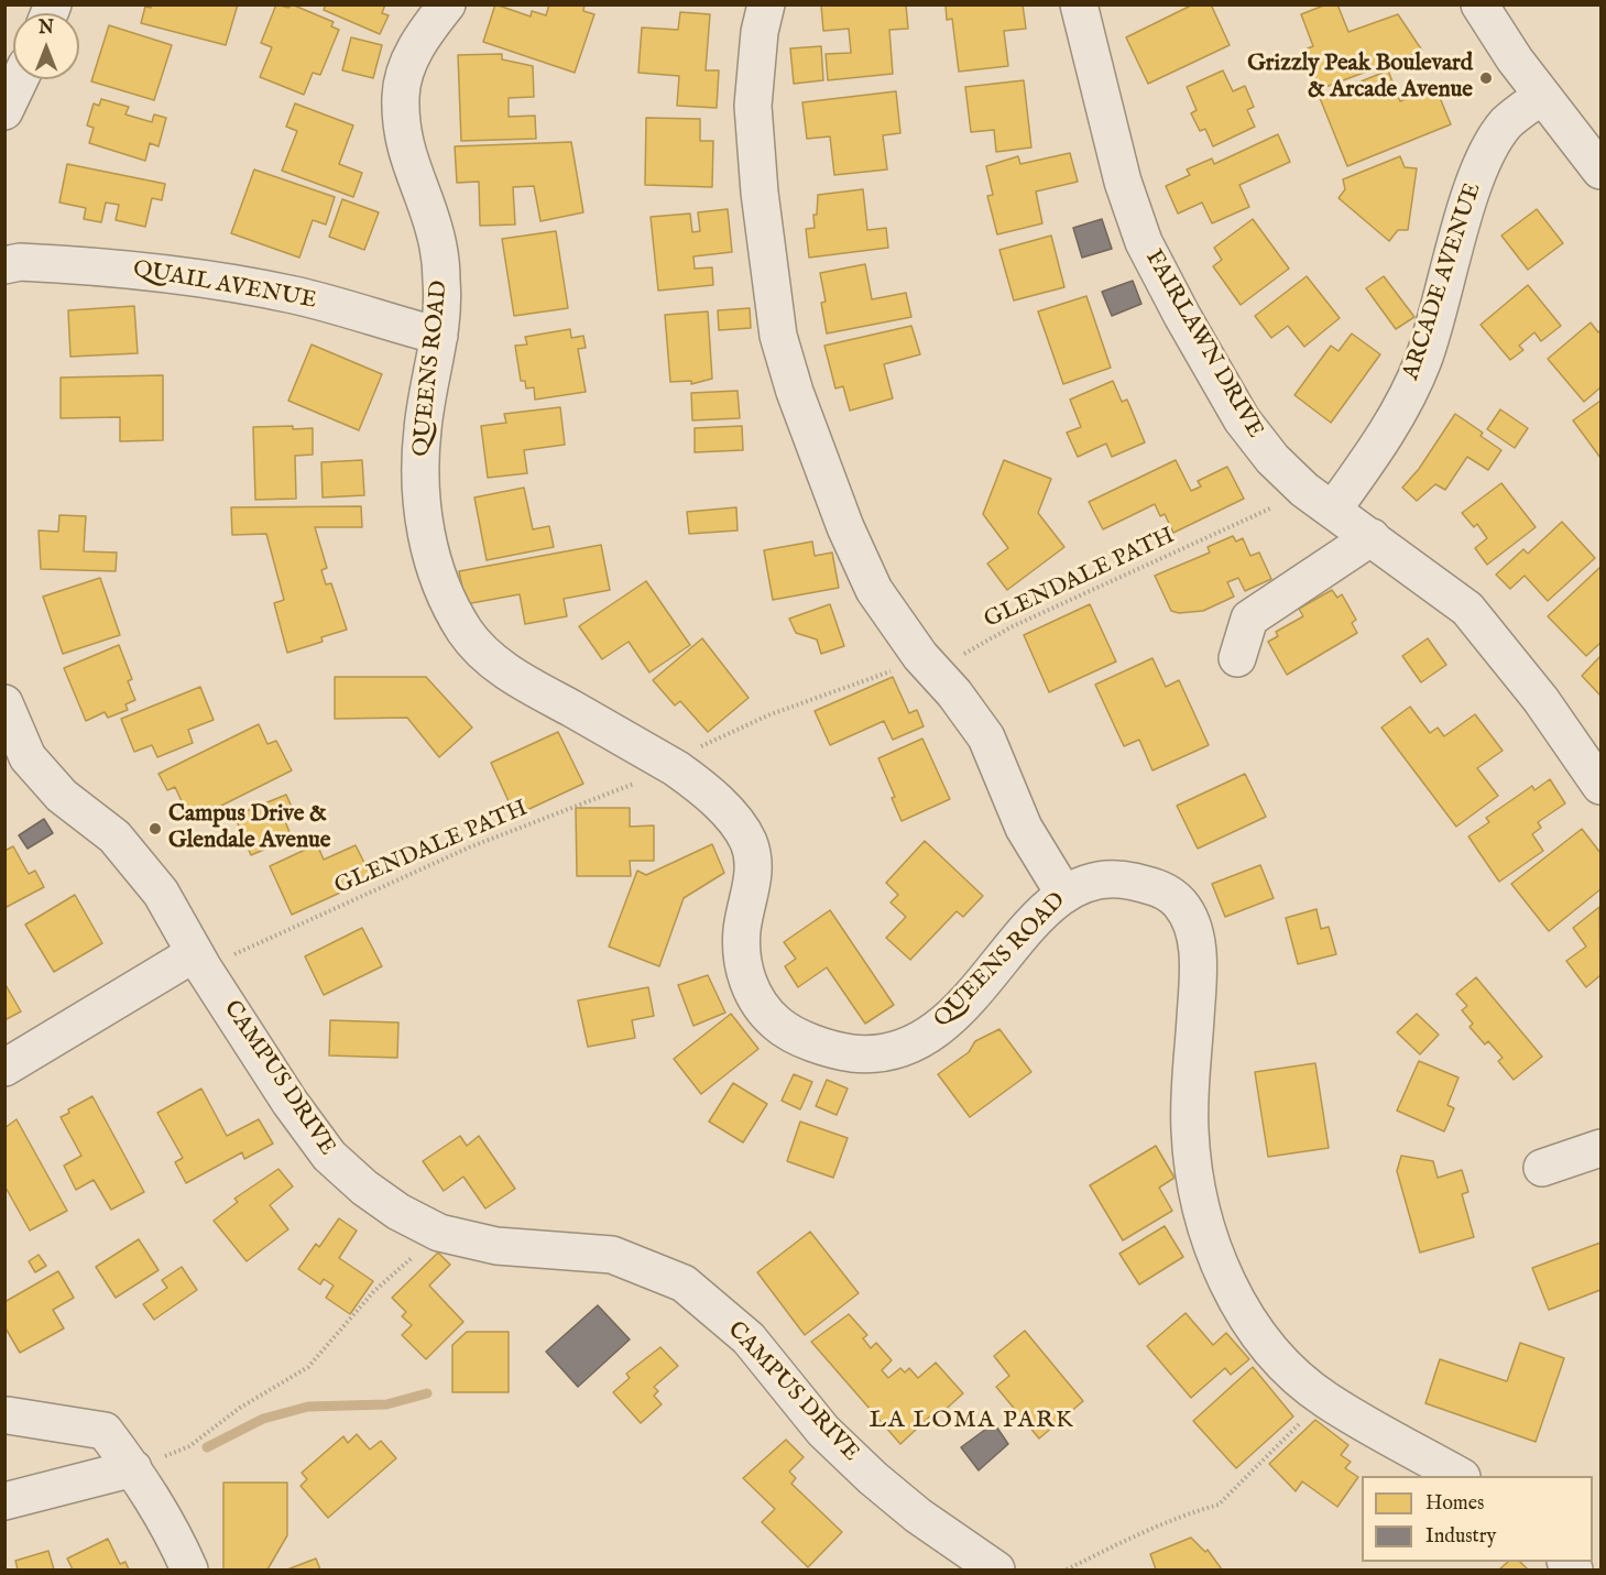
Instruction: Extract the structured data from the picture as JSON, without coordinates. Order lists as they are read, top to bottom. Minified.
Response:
{"streets":{"street":["ARCADE AVENUE","QUAIL AVENUE","FAIRLAWN DRIVE","QUEENS ROAD","CAMPUS DRIVE"],"path":["GLENDALE PATH"]},"crossings":[["ARCADE AVENUE","FAIRLAWN DRIVE"],["QUAIL AVENUE","QUEENS ROAD"],["QUEENS ROAD","GLENDALE PATH"],["GLENDALE PATH","CAMPUS DRIVE"]],"districts":["LA LOMA PARK"],"places":["Grizzly Peak Boulevard & Arcade Avenue","Campus Drive & Glendale Avenue"],"legend":["Homes","Industry"],"north":"top"}
